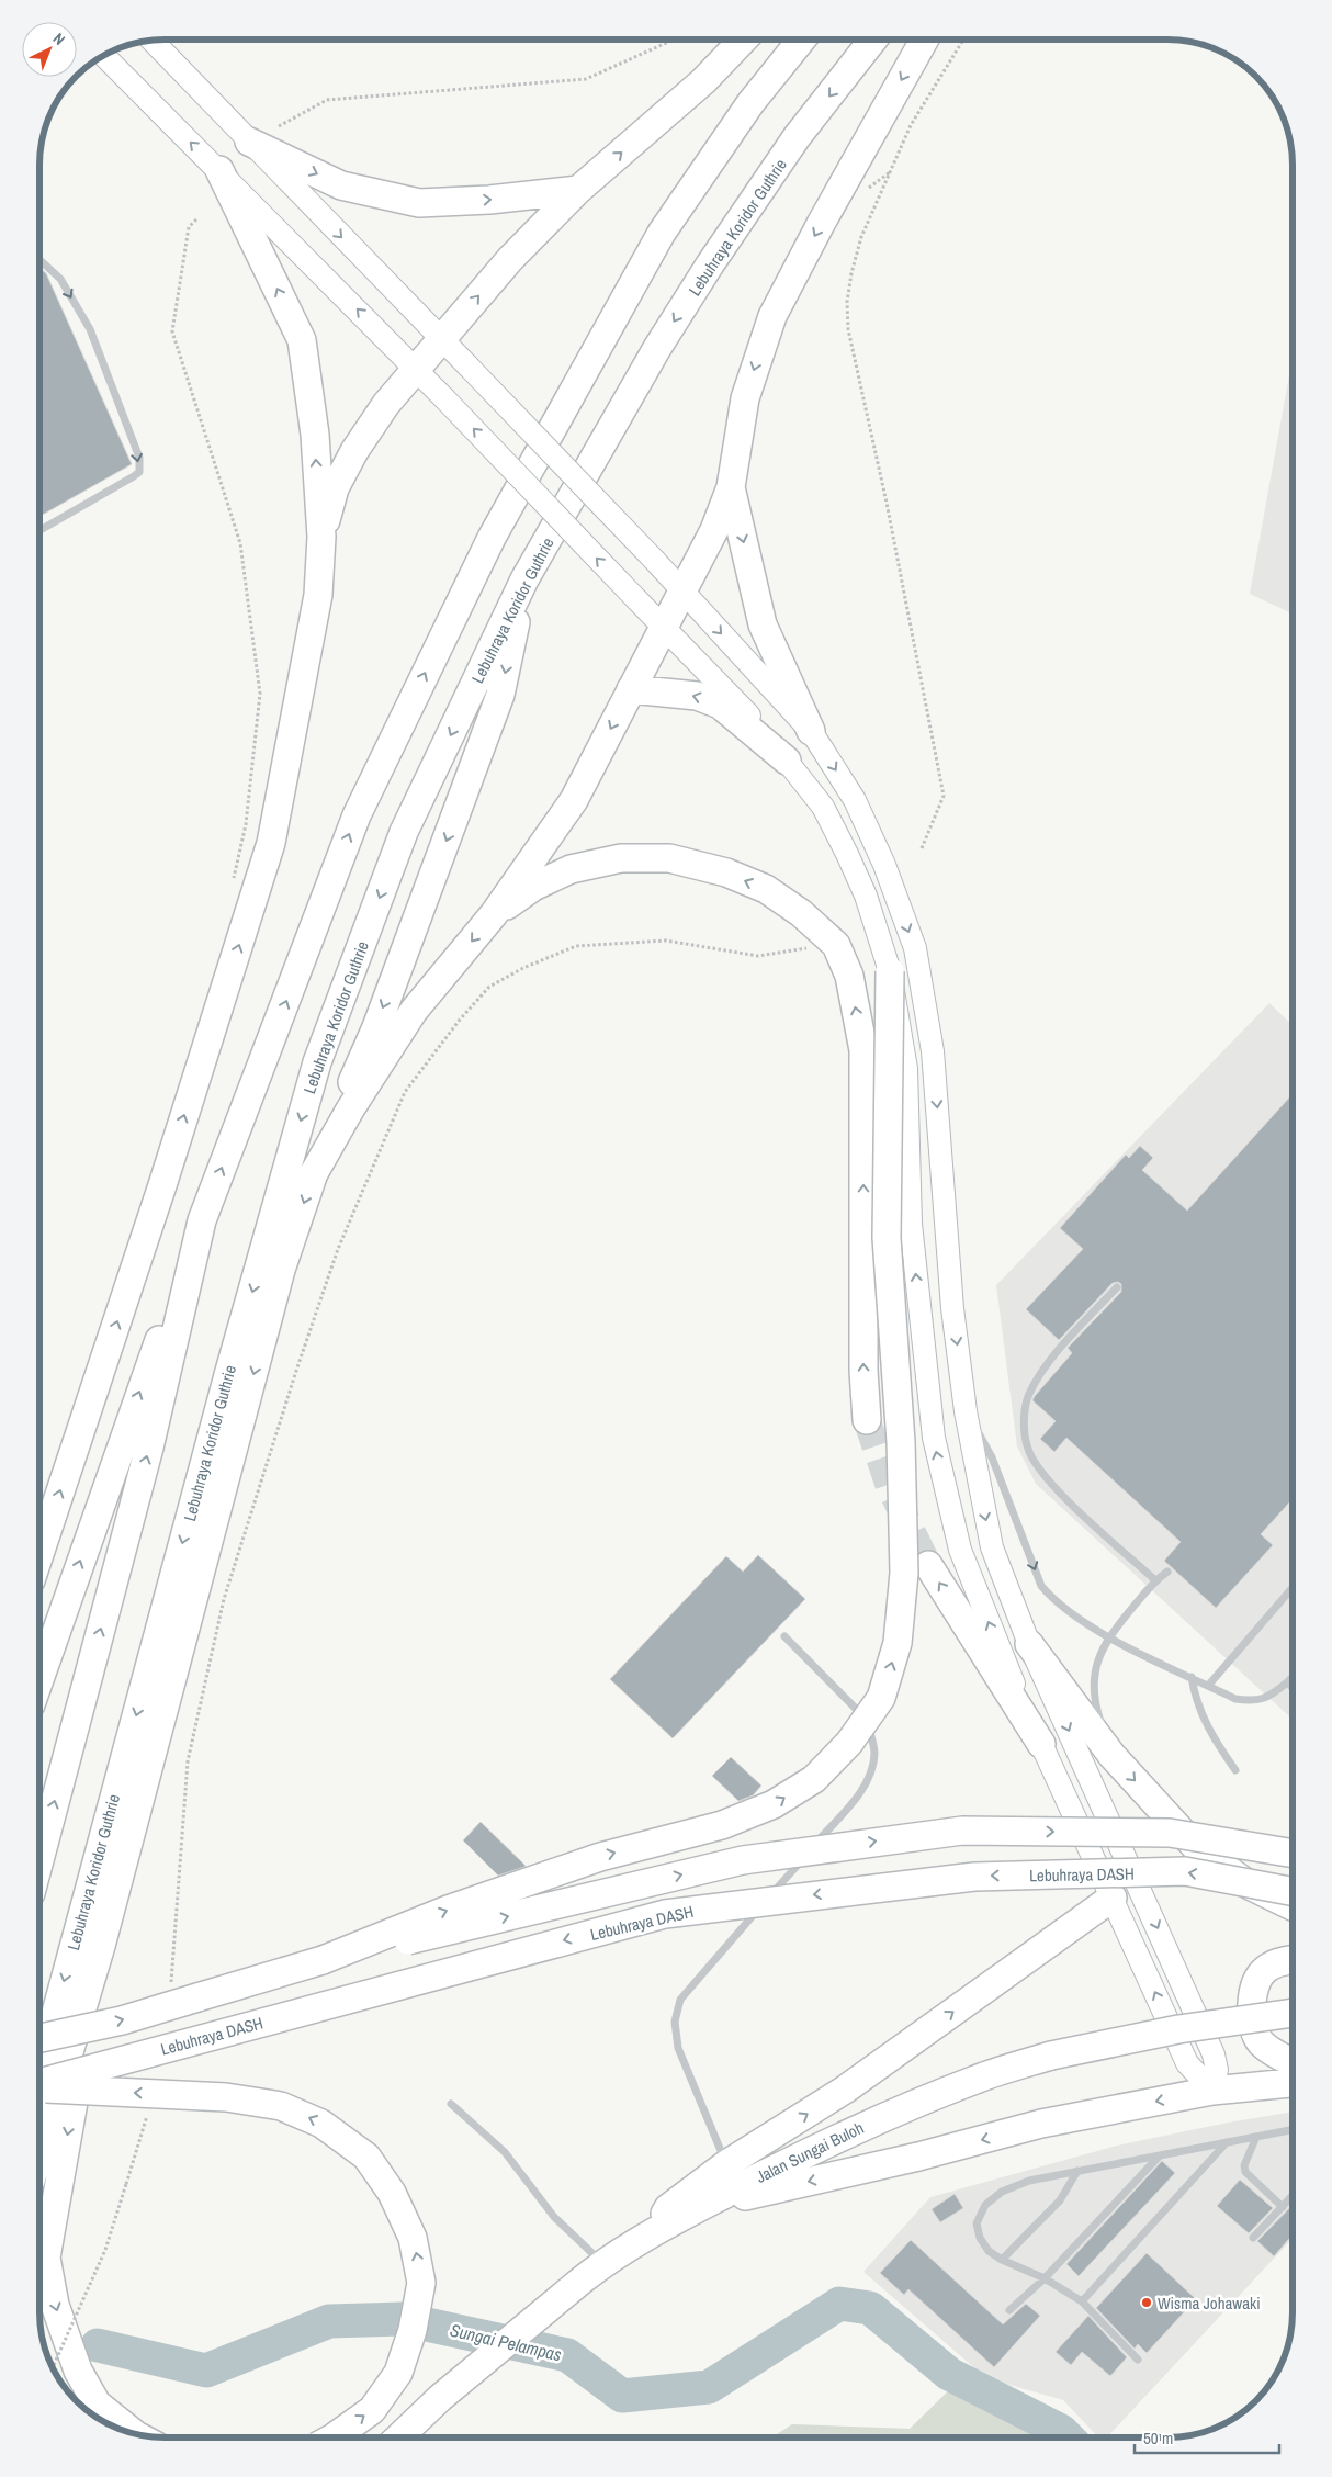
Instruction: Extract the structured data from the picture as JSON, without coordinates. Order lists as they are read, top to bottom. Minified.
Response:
{"streets":{"highway":["Lebuhraya Koridor Guthrie","Lebuhraya DASH","Jalan Sungai Buloh"]},"water":["Sungai Pelampas"],"places":["Wisma Johawaki"],"scale_bar":"50 m","north":"top right"}
